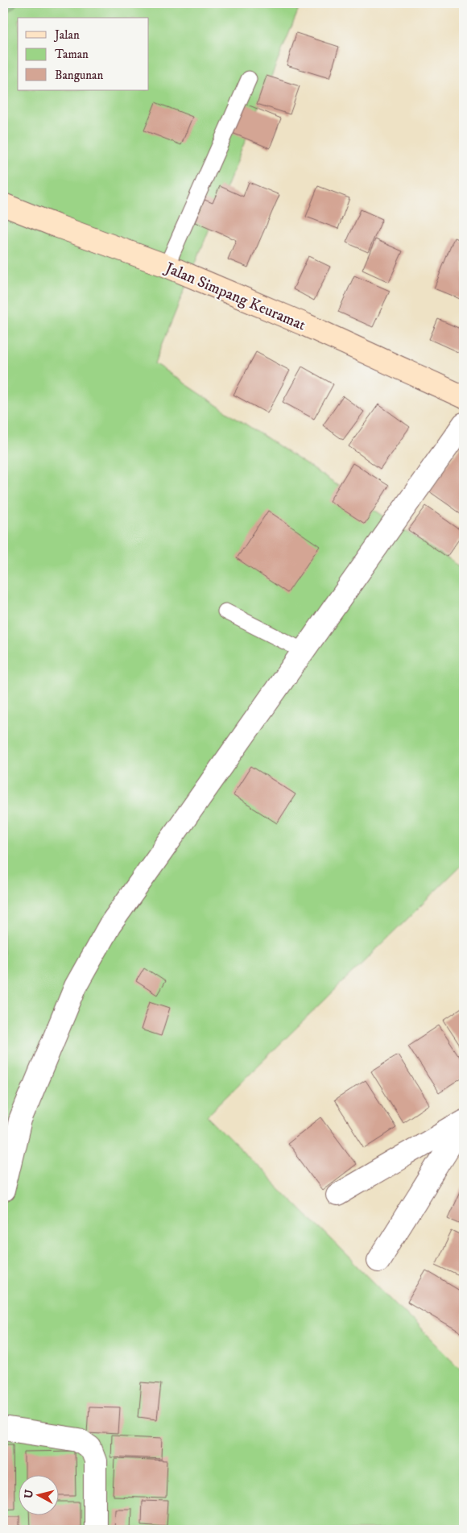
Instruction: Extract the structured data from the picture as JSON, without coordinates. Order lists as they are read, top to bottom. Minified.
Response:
{"streets":{"main road":["Jalan Simpang Keuramat"]},"legend":["Jalan","Taman","Bangunan"],"north":"left"}
